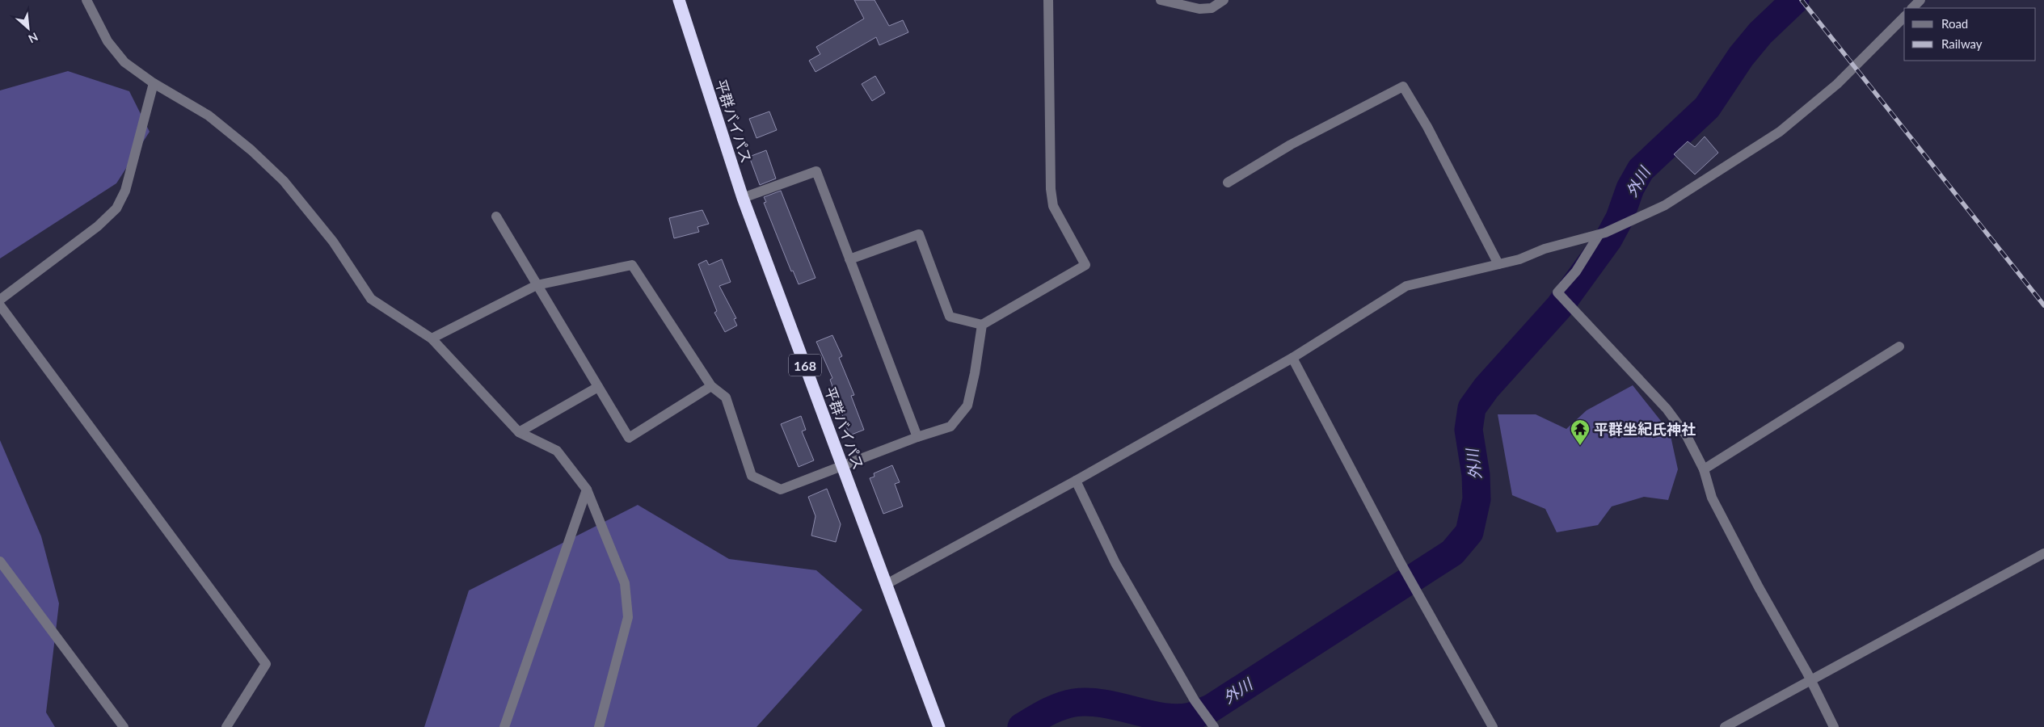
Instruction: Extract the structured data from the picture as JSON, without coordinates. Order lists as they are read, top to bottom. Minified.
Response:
{"streets":{"highway":["平群バイパス","168"]},"water":["外川"],"places":{"temple":["平群坐紀氏神社"]},"legend":["Road","Railway"],"north":"bottom right"}
